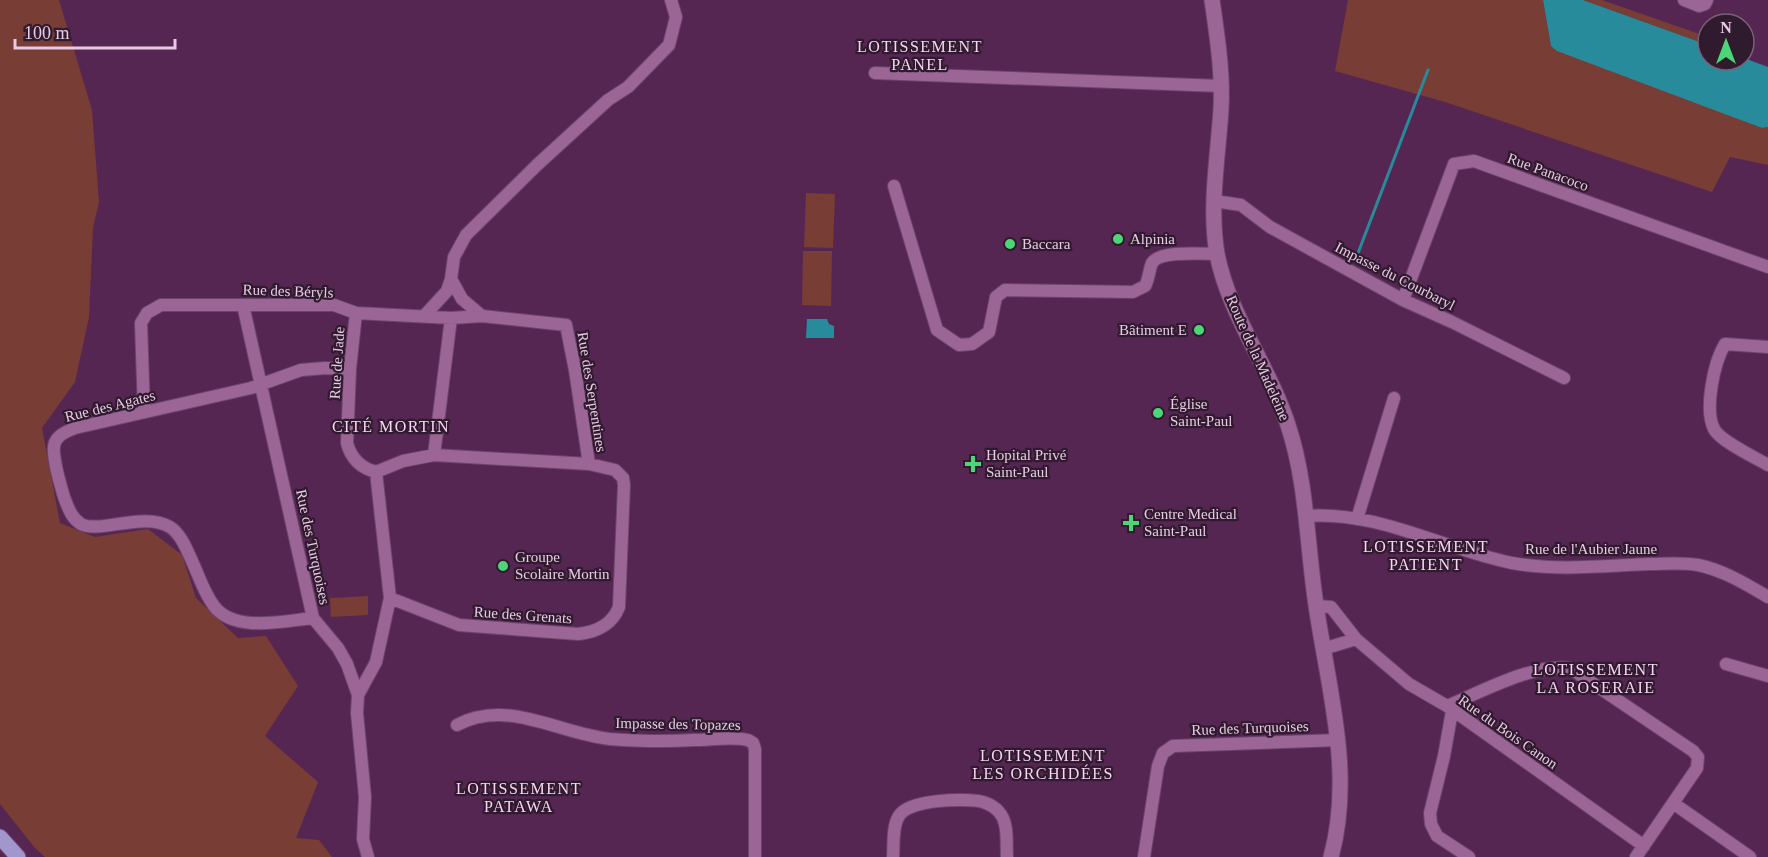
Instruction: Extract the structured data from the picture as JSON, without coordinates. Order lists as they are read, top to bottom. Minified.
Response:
{"streets":{"main road":["Route de la Madeleine"],"street":["Rue Panacoco","Impasse du Courbaryl","Rue des Béryls","Rue de Jade","Rue des Serpentines","Rue des Agates","Rue des Turquoises","Rue de l'Aubier Jaune","Rue des Grenats","Impasse des Topazes","Rue du Bois Canon"]},"crossings":[["Rue Panacoco","Impasse du Courbaryl"],["Impasse du Courbaryl","Route de la Madeleine"],["Rue des Béryls","Rue de Jade"],["Rue des Béryls","Rue des Serpentines"],["Rue des Béryls","Rue des Agates"],["Rue des Béryls","Rue des Turquoises"],["Route de la Madeleine","Rue des Turquoises"],["Route de la Madeleine","Rue de l'Aubier Jaune"],["Route de la Madeleine","Rue du Bois Canon"],["Rue de Jade","Rue des Agates"],["Rue de Jade","Rue des Grenats"],["Rue des Serpentines","Rue des Grenats"],["Rue des Agates","Rue des Turquoises"]],"districts":["LOTISSEMENT PANEL","CITÉ MORTIN","LOTISSEMENT PATIENT","LOTISSEMENT LA ROSERAIE","LOTISSEMENT LES ORCHIDÉES","LOTISSEMENT PATAWA"],"places":{"other":["Alpinia","Baccara","Bâtiment E","Église Saint-Paul","Groupe Scolaire Mortin"],"health":["Hopital Privé Saint-Paul","Centre Medical Saint-Paul"]},"scale_bar":"100 m","north":"top"}
